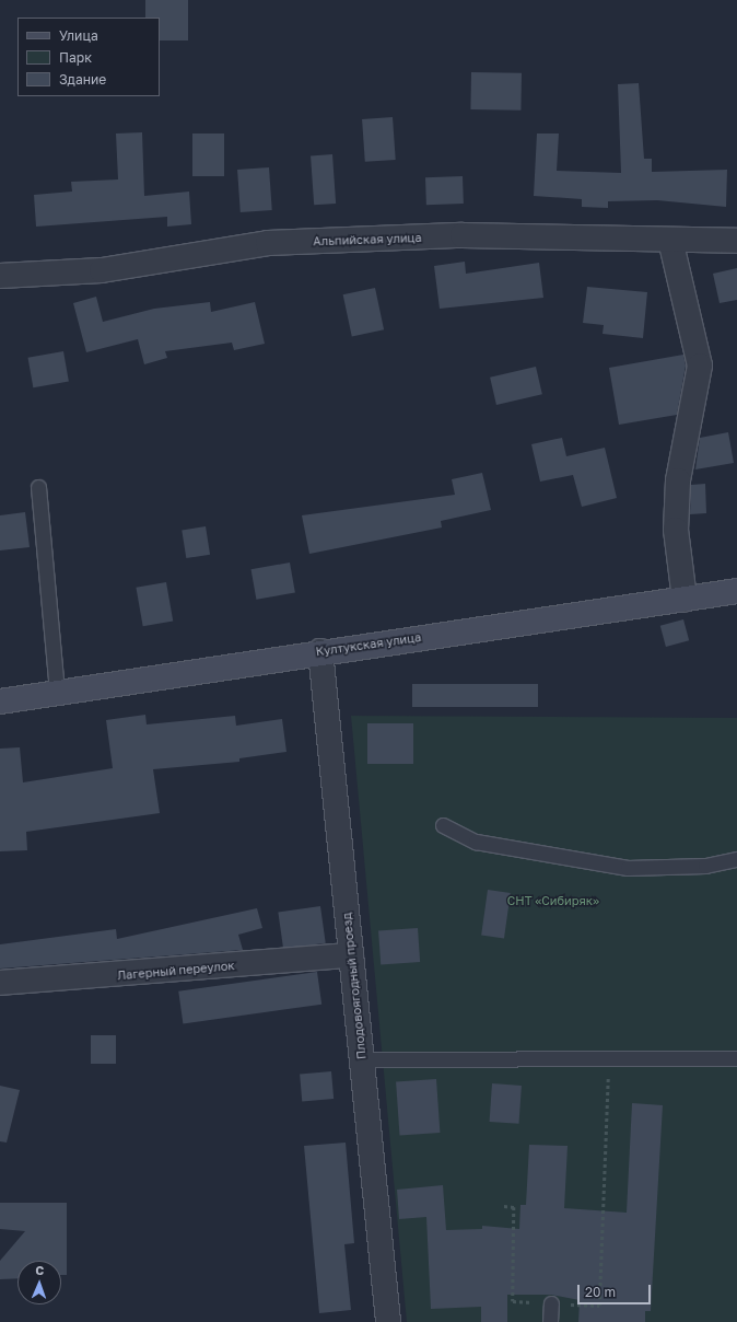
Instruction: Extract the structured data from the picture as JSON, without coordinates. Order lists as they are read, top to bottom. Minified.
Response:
{"streets":{"main road":["Култукская улица"],"street":["Альпийская улица","Лагерный переулок","Плодовоягодный проезд"]},"crossings":[["Култукская улица","Плодовоягодный проезд"],["Лагерный переулок","Плодовоягодный проезд"]],"parks":["СНТ «Сибиряк»"],"legend":["Улица","Парк","Здание"],"scale_bar":"20 m","north":"top"}
